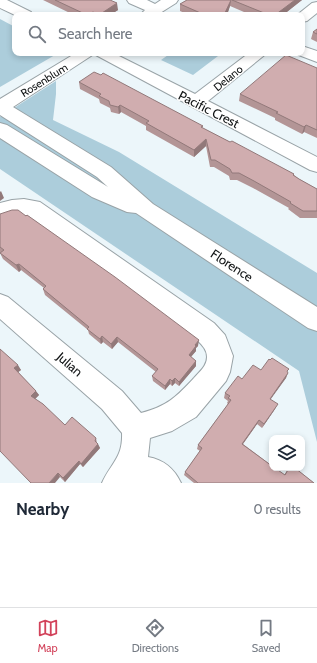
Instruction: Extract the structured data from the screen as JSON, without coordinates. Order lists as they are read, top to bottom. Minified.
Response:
{"streets":{"street":["Delano","Rosenblum","Pacific Crest","Florence","Julian"]},"crossings":[["Delano","Pacific Crest"],["Rosenblum","Florence"]],"page":{"search":"Search here","heading":["Nearby","0 results"],"nav":["Map","Directions","Saved"]}}
